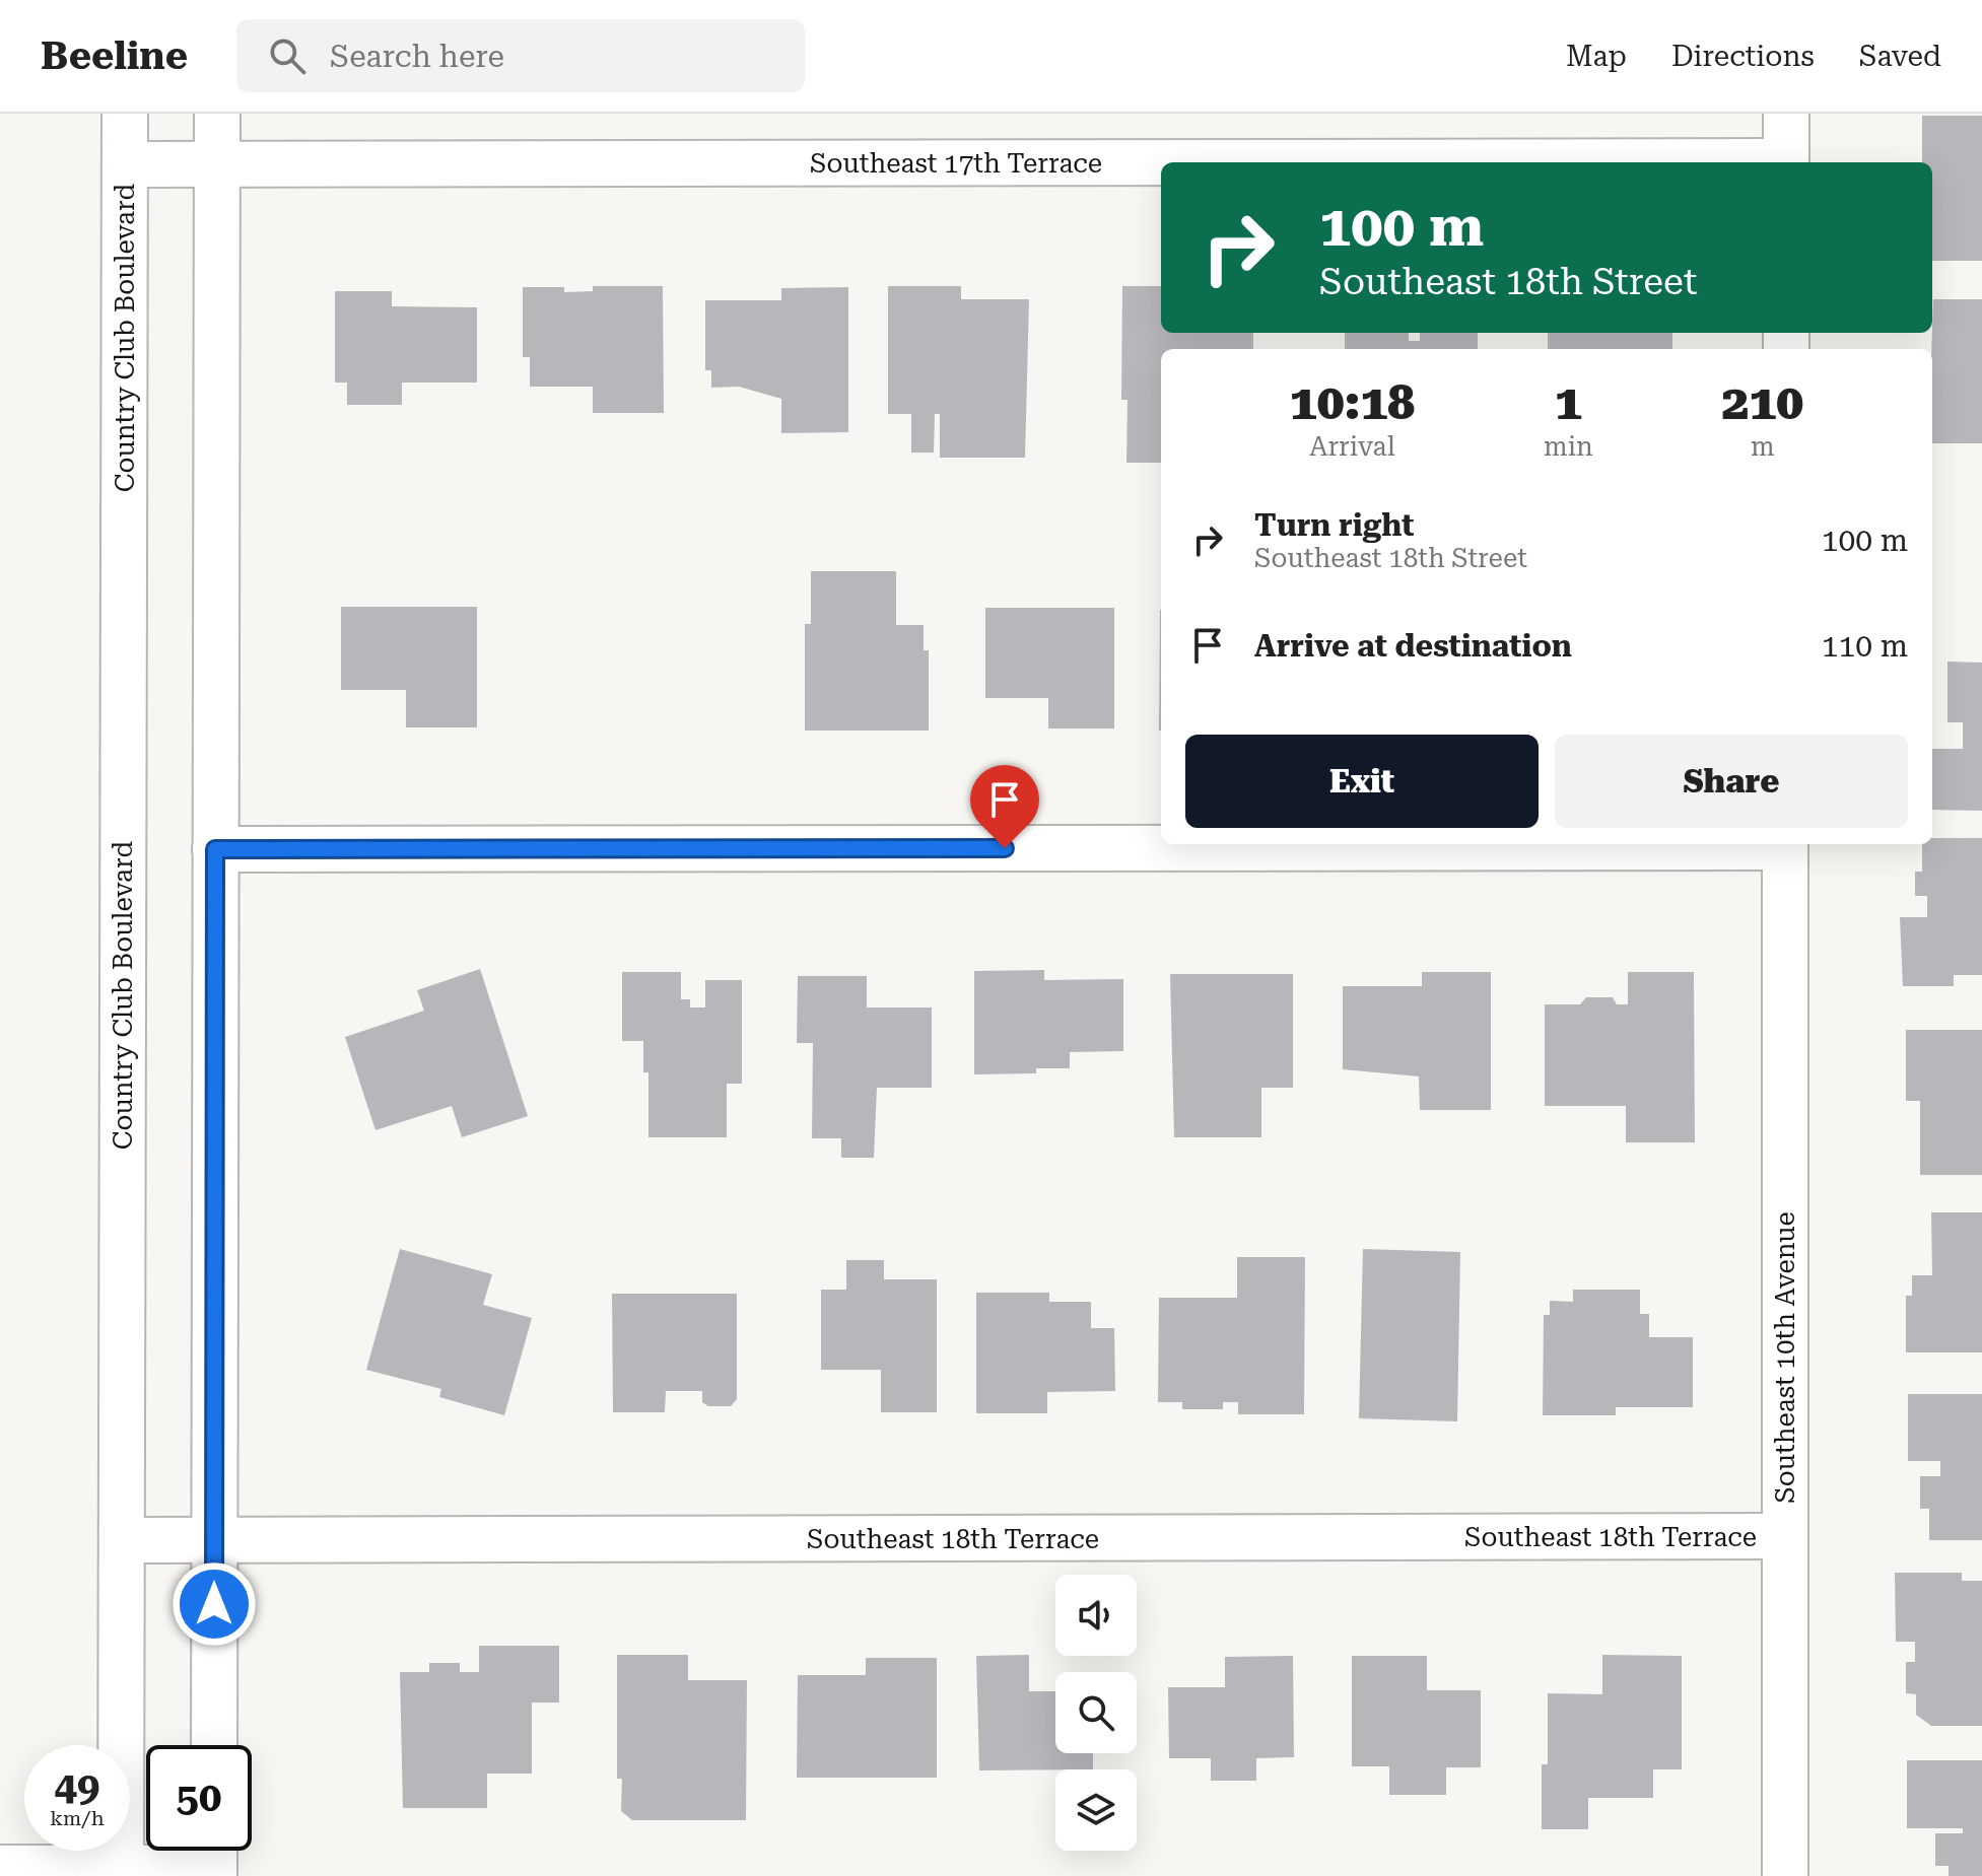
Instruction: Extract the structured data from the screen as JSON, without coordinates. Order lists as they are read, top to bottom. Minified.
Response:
{"streets":{"street":["Southeast 17th Terrace","Country Club Boulevard","Southeast 10th Avenue","Southeast 18th Terrace"]},"crossings":[["Southeast 17th Terrace","Country Club Boulevard"],["Country Club Boulevard","Southeast 18th Terrace"],["Southeast 10th Avenue","Southeast 18th Terrace"]],"page":{"header":"Beeline","search":"Search here","nav":["Map","Directions","Saved"],"turn":["100 m","Southeast 18th Street"],"eta":["10:18","Arrival","1","min","210","m"],"list":[{"name":"Turn right","note":"Southeast 18th Street","value":"100 m"},{"name":"Arrive at destination","value":"110 m"}],"buttons":["Exit","Share"],"speed":"49 km/h","limit":"50"}}
